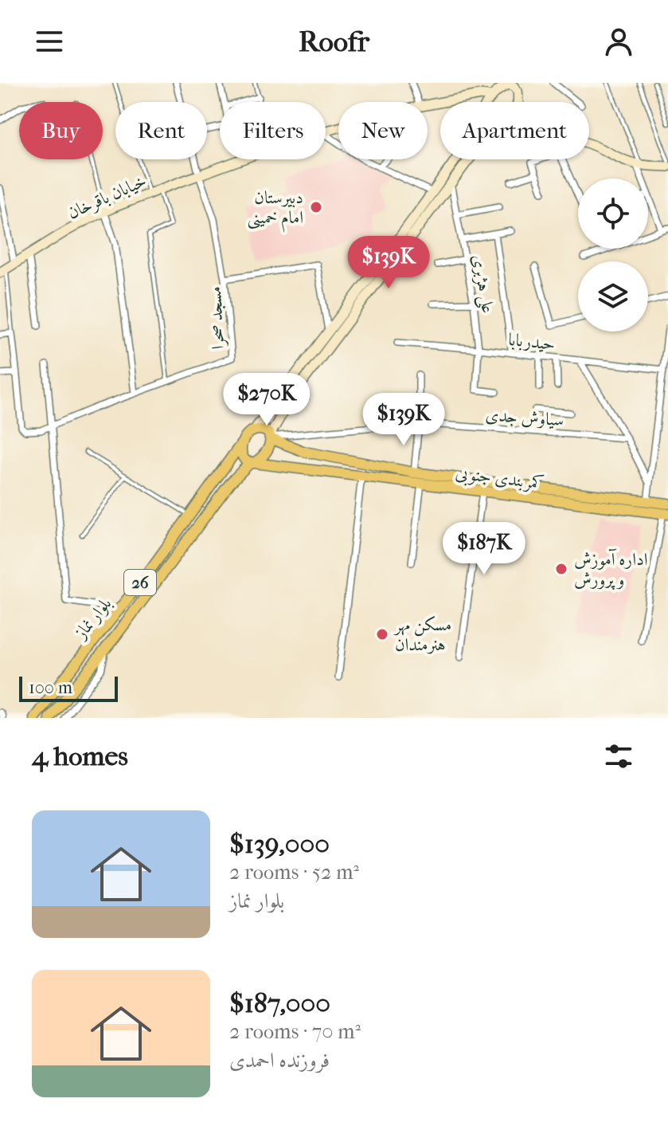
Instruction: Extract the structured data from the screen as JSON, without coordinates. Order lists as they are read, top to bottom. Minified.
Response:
{"streets":{"main road":["خیابان باقرخان","کمربندی جنوبی","26","بلوار نماز"],"street":["علی هژبری","مسجد صحرا","حیدربابا","سیاوش جدی"]},"crossings":[["خیابان باقرخان","26"],["علی هژبری","حیدربابا"],["علی هژبری","26"],["مسجد صحرا","26"],["سیاوش جدی","کمربندی جنوبی"],["سیاوش جدی","26"],["سیاوش جدی","بلوار نماز"],["کمربندی جنوبی","26"],["کمربندی جنوبی","بلوار نماز"],["26","بلوار نماز"]],"places":["دبیرستان امام خمینی","اداره آموزش و پرورش","مسکن مهر هنرمندان"],"scale_bar":"100 m","page":{"header":"Roofr","chip":["Buy","Rent","Filters","New","Apartment"],"price":["$139K","$270K","$139K","$187K"],"scale":"100 m","heading":"4 homes","list":[{"name":"$139,000","note":"2 rooms · 52 m² · بلوار نماز"},{"name":"$187,000","note":"2 rooms · 70 m² · فروزنده احمدی"}]}}
